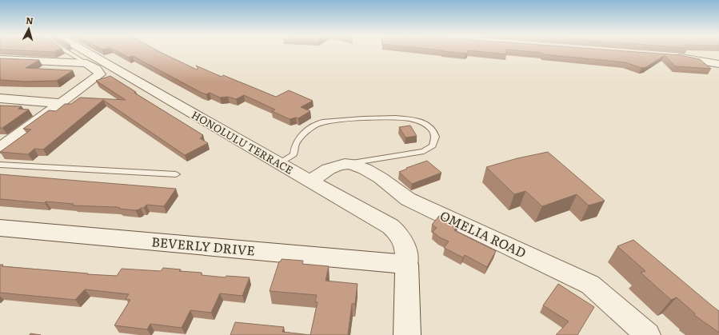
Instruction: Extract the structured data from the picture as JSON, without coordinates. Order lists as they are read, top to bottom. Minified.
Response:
{"streets":{"street":["HONOLULU TERRACE","OMELIA ROAD","BEVERLY DRIVE"]},"crossings":[["HONOLULU TERRACE","OMELIA ROAD"],["HONOLULU TERRACE","BEVERLY DRIVE"]],"north":"top"}
